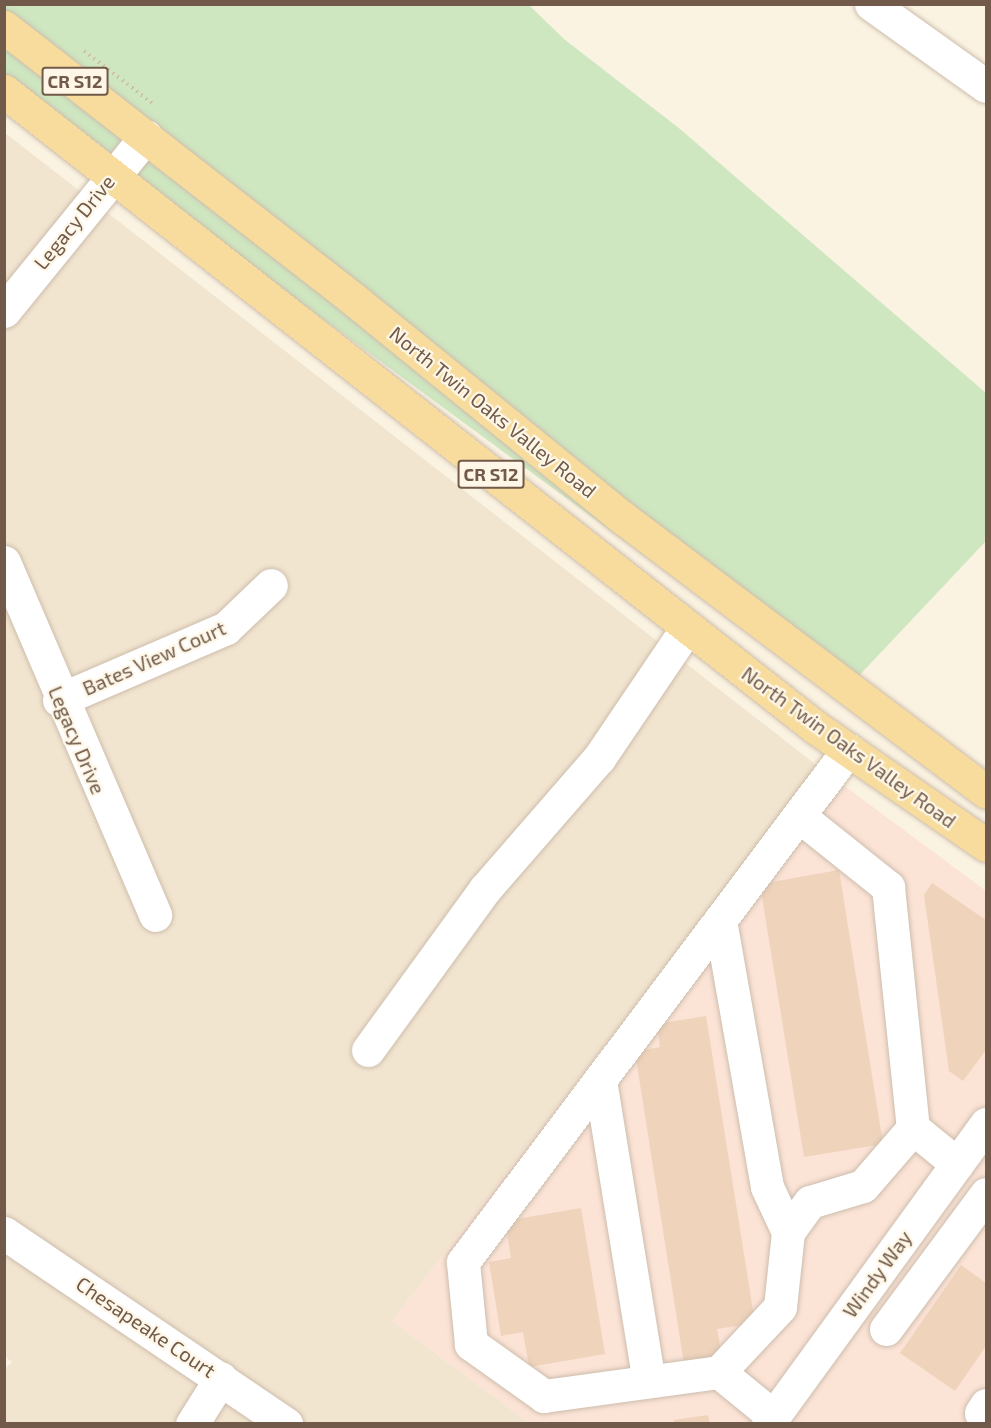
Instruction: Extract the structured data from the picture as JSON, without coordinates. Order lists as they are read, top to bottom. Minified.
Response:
{"streets":{"main road":["CR S12","North Twin Oaks Valley Road"],"street":["Legacy Drive","Bates View Court","Windy Way","Chesapeake Court"]},"crossings":[["Legacy Drive","North Twin Oaks Valley Road"],["Legacy Drive","Bates View Court"]]}
